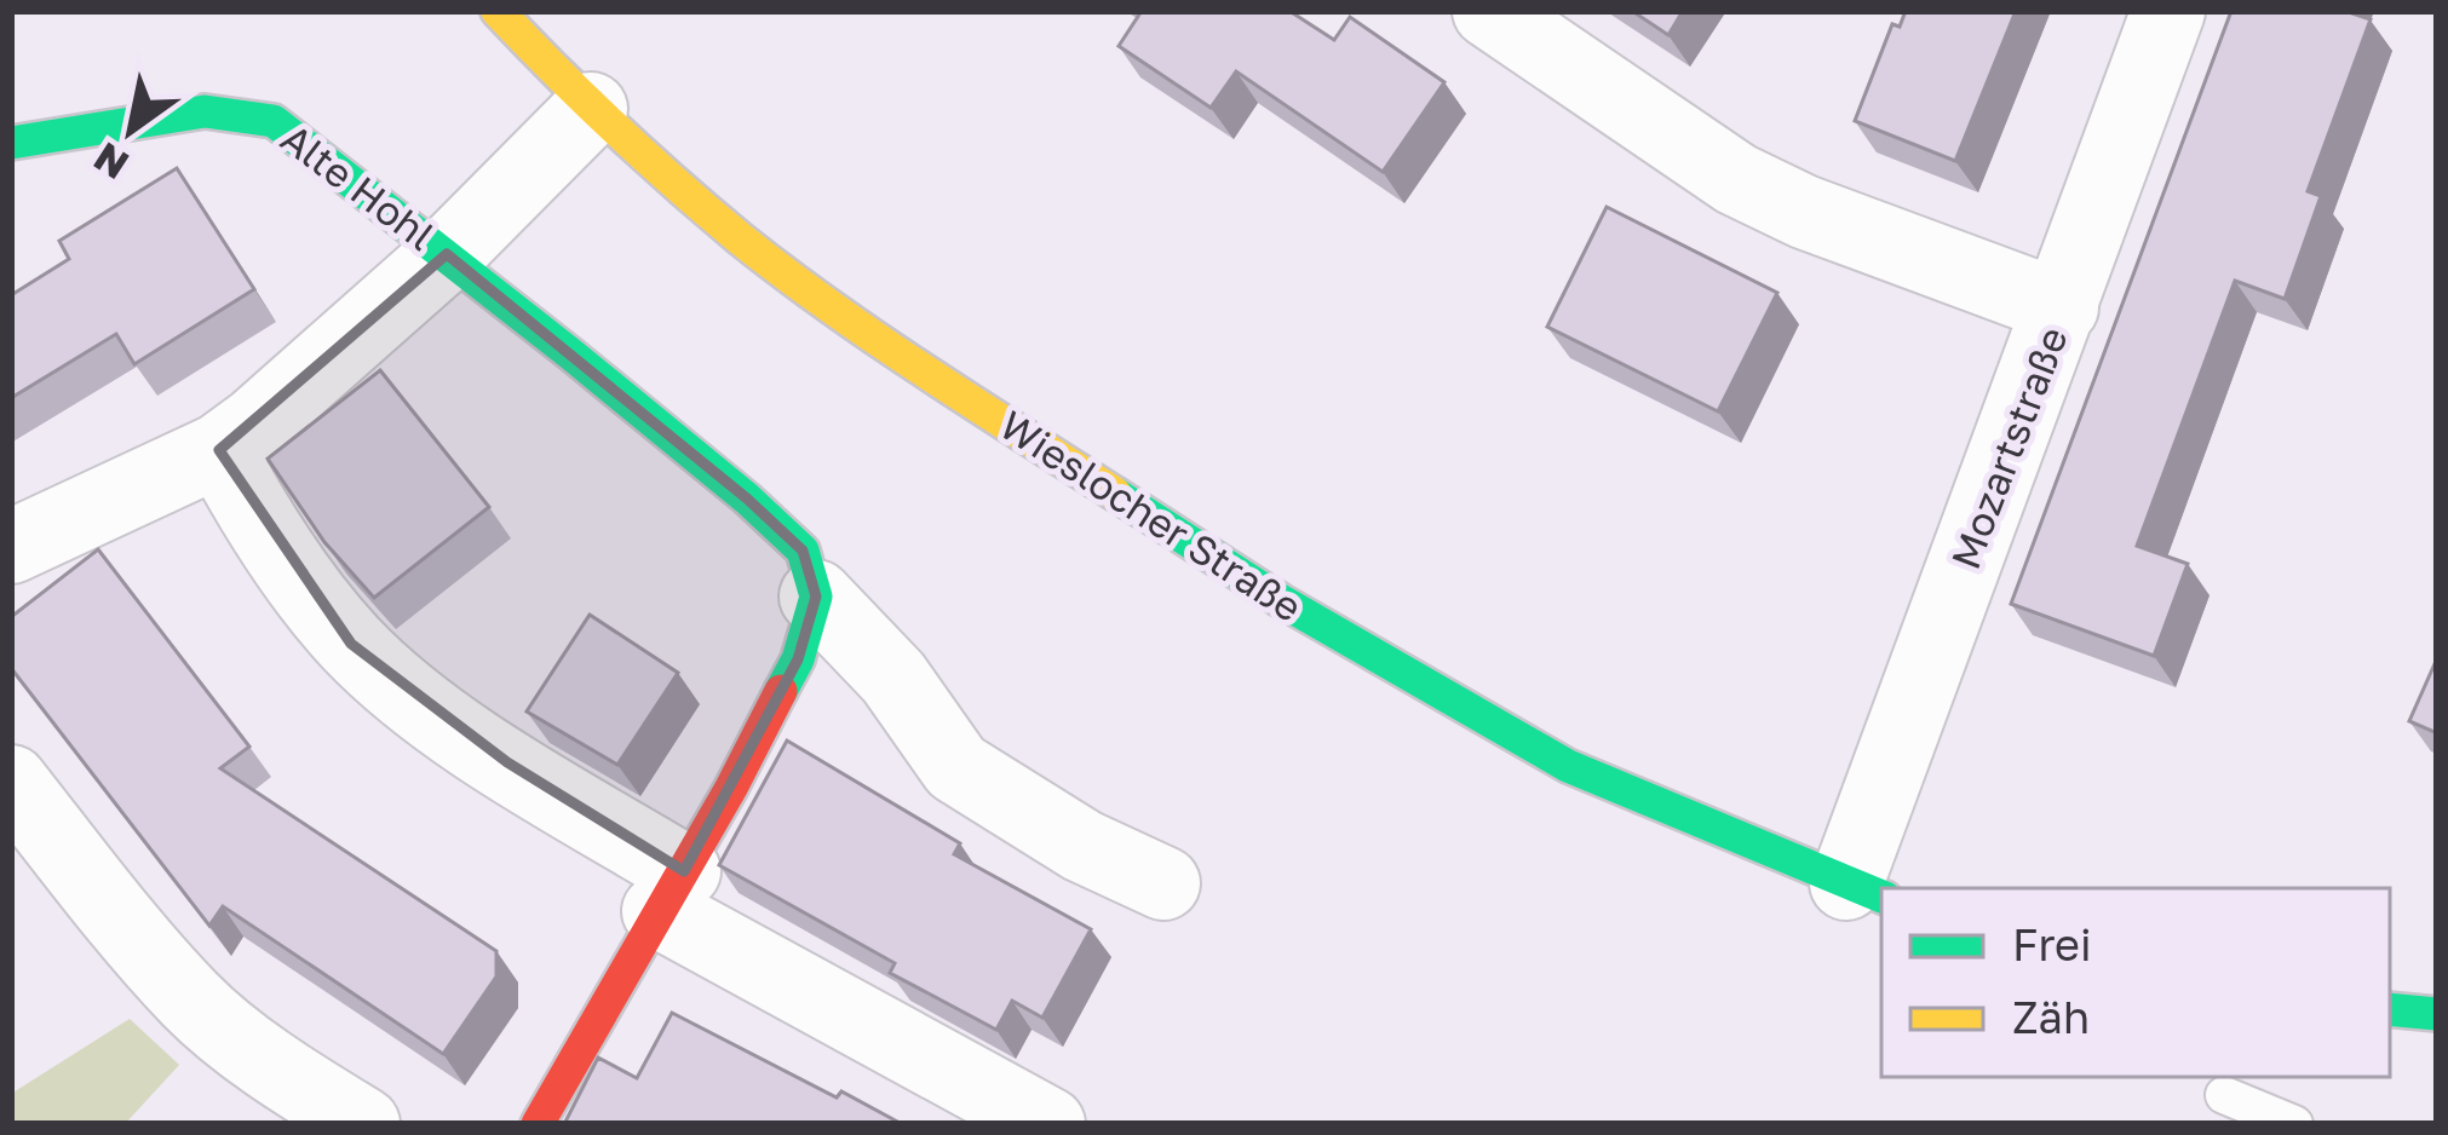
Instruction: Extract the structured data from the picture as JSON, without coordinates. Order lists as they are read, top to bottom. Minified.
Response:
{"streets":{"main road":["Alte Hohl","Wieslocher Straße"],"street":["Mozartstraße"]},"crossings":[["Mozartstraße","Wieslocher Straße"]],"legend":["Frei","Zäh"],"north":"bottom left"}
